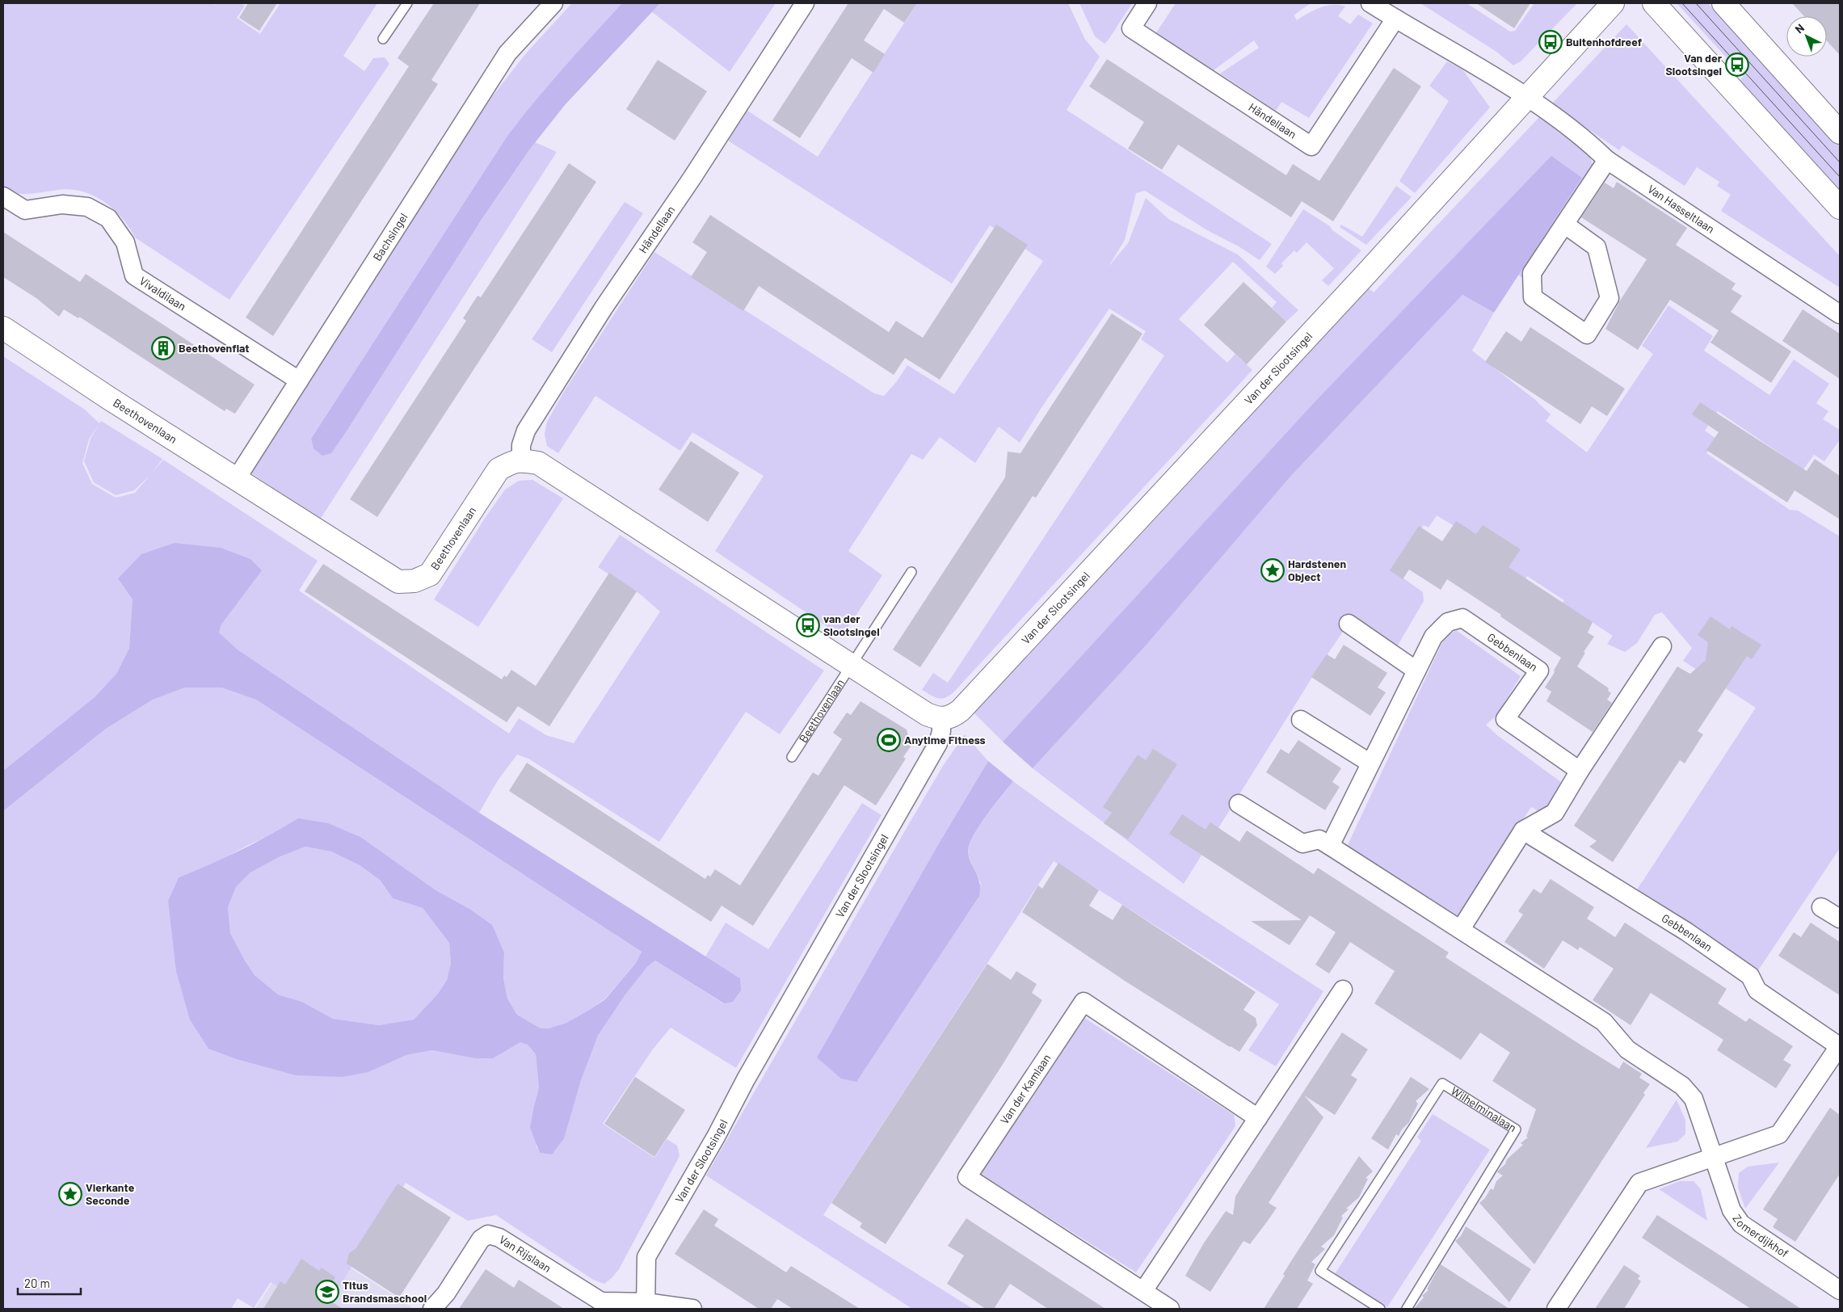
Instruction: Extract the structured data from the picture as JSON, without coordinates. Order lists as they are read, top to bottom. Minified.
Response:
{"streets":{"street":["Händellaan","Van Hasseltlaan","Bachsingel","Vivaldilaan","Van der Slootsingel","Beethovenlaan","Gebbenlaan","Van der Kamlaan","Zomerdijkhof","Van Rijslaan"],"lane":["Wilhelminalaan"]},"crossings":[["Händellaan","Beethovenlaan"],["Van Hasseltlaan","Van der Slootsingel"],["Bachsingel","Vivaldilaan"],["Bachsingel","Beethovenlaan"],["Van der Slootsingel","Van Rijslaan"]],"places":{"bus stop":["Buitenhofdreef","Van der Slootsingel","van der Slootsingel"],"building":["Beethovenflat"],"place":["Hardstenen Object","Vierkante Seconde"],"sports":["Anytime Fitness"],"school or university":["Titus Brandsmaschool"]},"scale_bar":"20 m","north":"top left"}
